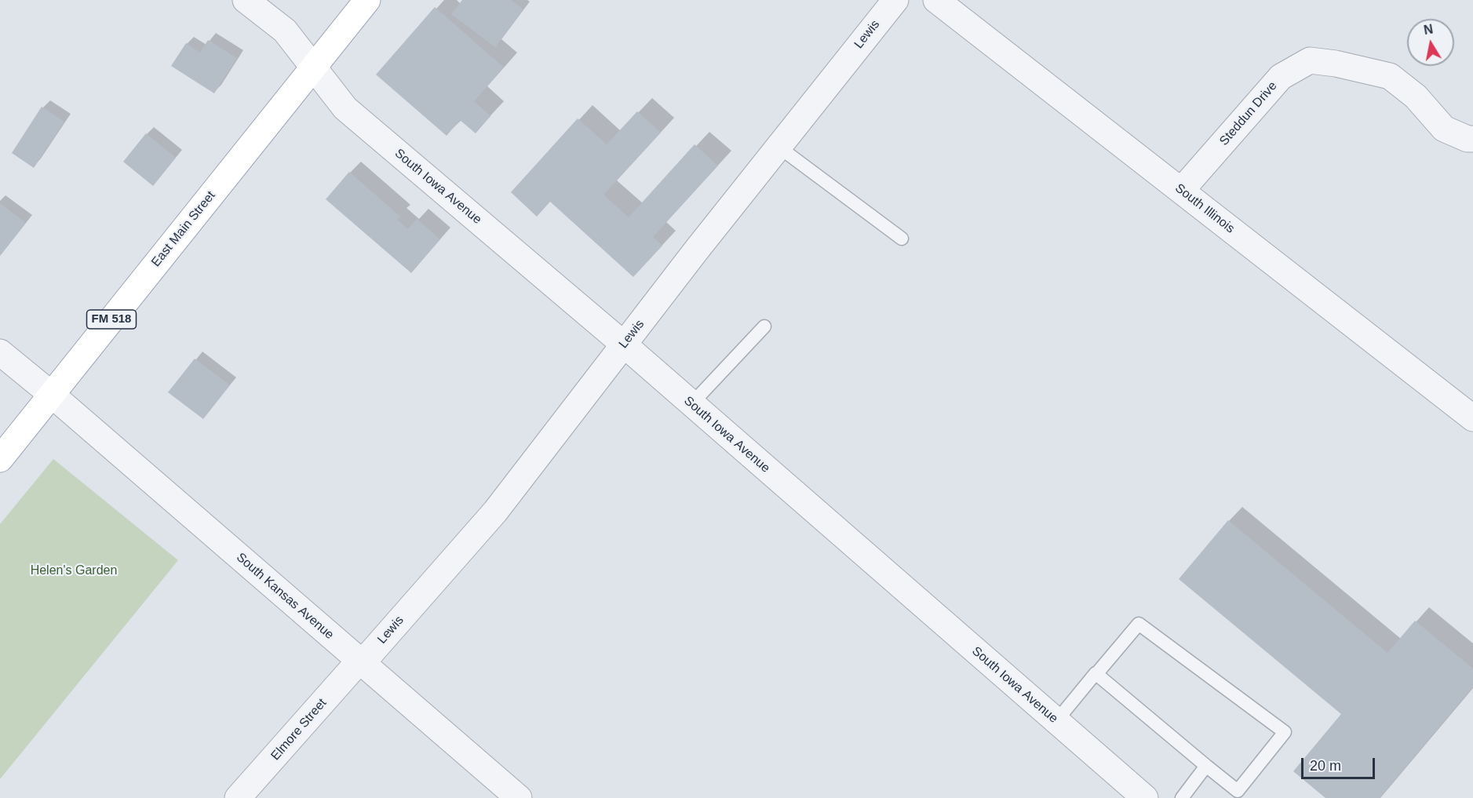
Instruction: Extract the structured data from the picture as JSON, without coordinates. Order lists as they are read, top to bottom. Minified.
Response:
{"streets":{"main road":["East Main Street","FM 518"],"street":["Lewis","Steddun Drive","South Iowa Avenue","South Illinois","South Kansas Avenue","Elmore Street"]},"crossings":[["Lewis","South Iowa Avenue"],["Lewis","South Kansas Avenue"],["Lewis","Elmore Street"],["Steddun Drive","South Illinois"],["South Iowa Avenue","East Main Street"],["East Main Street","South Kansas Avenue"],["South Kansas Avenue","Elmore Street"]],"parks":["Helen's Garden"],"scale_bar":"20 m","north":"top"}
